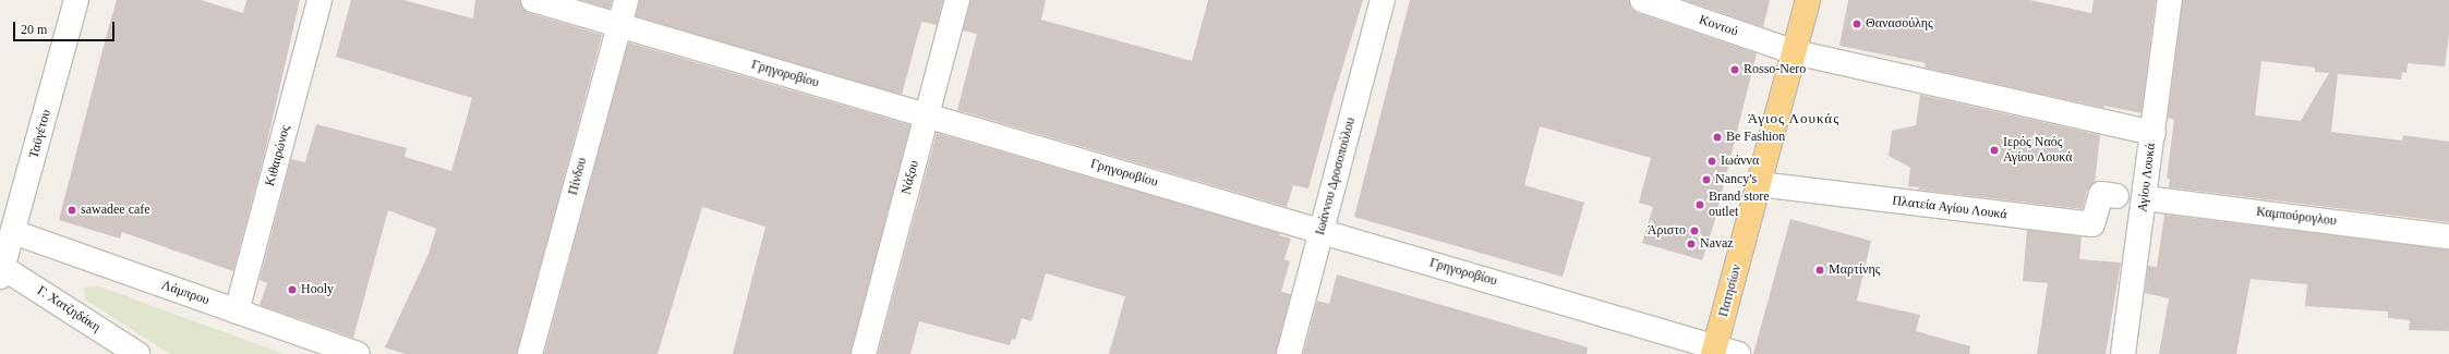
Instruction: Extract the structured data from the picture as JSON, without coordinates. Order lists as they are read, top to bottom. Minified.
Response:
{"streets":{"main road":["Πατησίων"],"street":["Κοντού","Γρηγοροβίου","Ταϋγέτου","Κιθαιρώνος","Πίνδου","Ιωάννου Δροσοπούλου","Νάξου","Αγίου Λουκά","Πλατεία Αγίου Λουκά","Καμπούρογλου","Λάμπρου","Γ. Χατζηδάκη"]},"crossings":[["Κοντού","Πατησίων"],["Γρηγοροβίου","Πίνδου"],["Γρηγοροβίου","Ιωάννου Δροσοπούλου"],["Γρηγοροβίου","Νάξου"],["Γρηγοροβίου","Πατησίων"],["Ταϋγέτου","Λάμπρου"],["Ταϋγέτου","Γ. Χατζηδάκη"],["Κιθαιρώνος","Λάμπρου"],["Αγίου Λουκά","Καμπούρογλου"],["Πλατεία Αγίου Λουκά","Πατησίων"]],"districts":["Άγιος Λουκάς"],"places":["Θανασούλης","Rosso-Nero","Be Fashion","Ιερός Ναός Αγίου Λουκά","Ιωάννα","Nancy's","Brand store outlet","sawadee cafe","Άριστο","Navaz","Μαρτίνης","Hooly"],"scale_bar":"20 m"}
